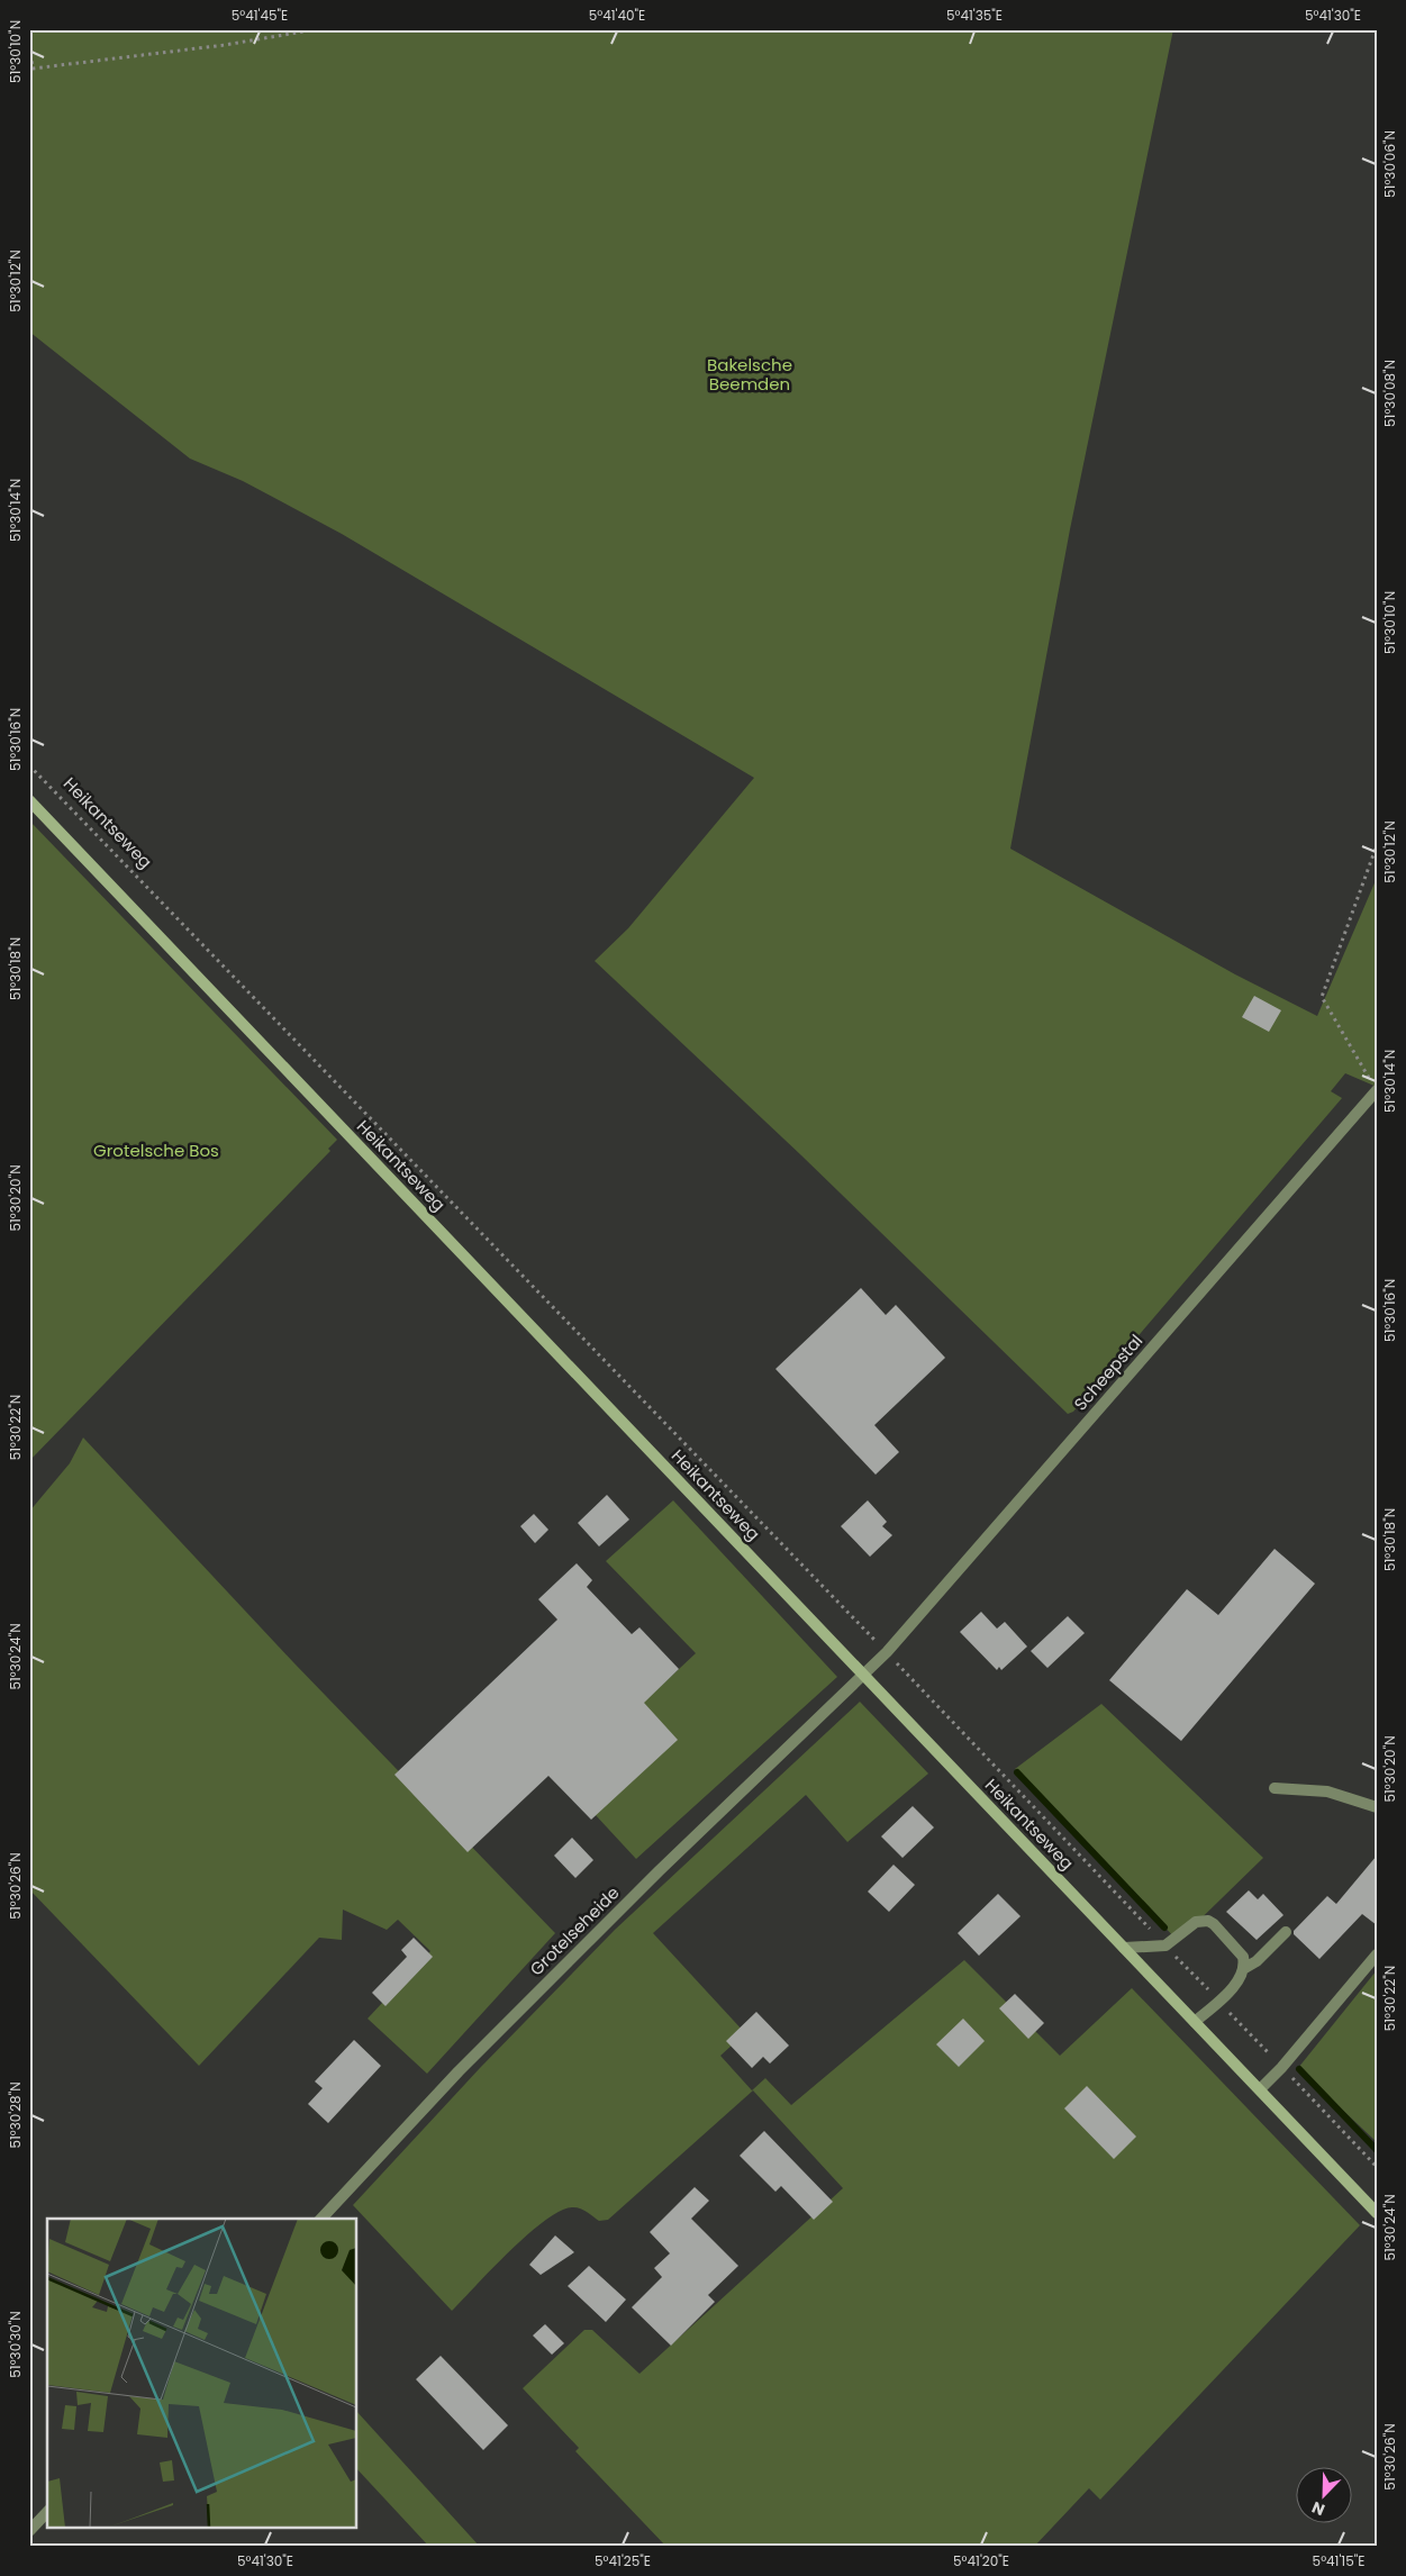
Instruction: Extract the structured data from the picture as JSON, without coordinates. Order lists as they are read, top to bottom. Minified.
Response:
{"streets":{"street":["Heikantseweg","Scheepstal","Grotelseheide"]},"crossings":[["Heikantseweg","Scheepstal"],["Heikantseweg","Grotelseheide"],["Scheepstal","Grotelseheide"]],"parks":["Bakelsche Beemden","Grotelsche Bos"],"north":"bottom left","coordinates":["5°41'45\"E","5°41'40\"E","5°41'35\"E","5°41'30\"E","51°30'10\"N","51°30'06\"N","51°30'12\"N","51°30'08\"N","51°30'14\"N","51°30'16\"N","51°30'18\"N","51°30'20\"N","51°30'22\"N","51°30'24\"N","51°30'26\"N","51°30'28\"N","51°30'30\"N","5°41'25\"E","5°41'20\"E","5°41'15\"E"]}
